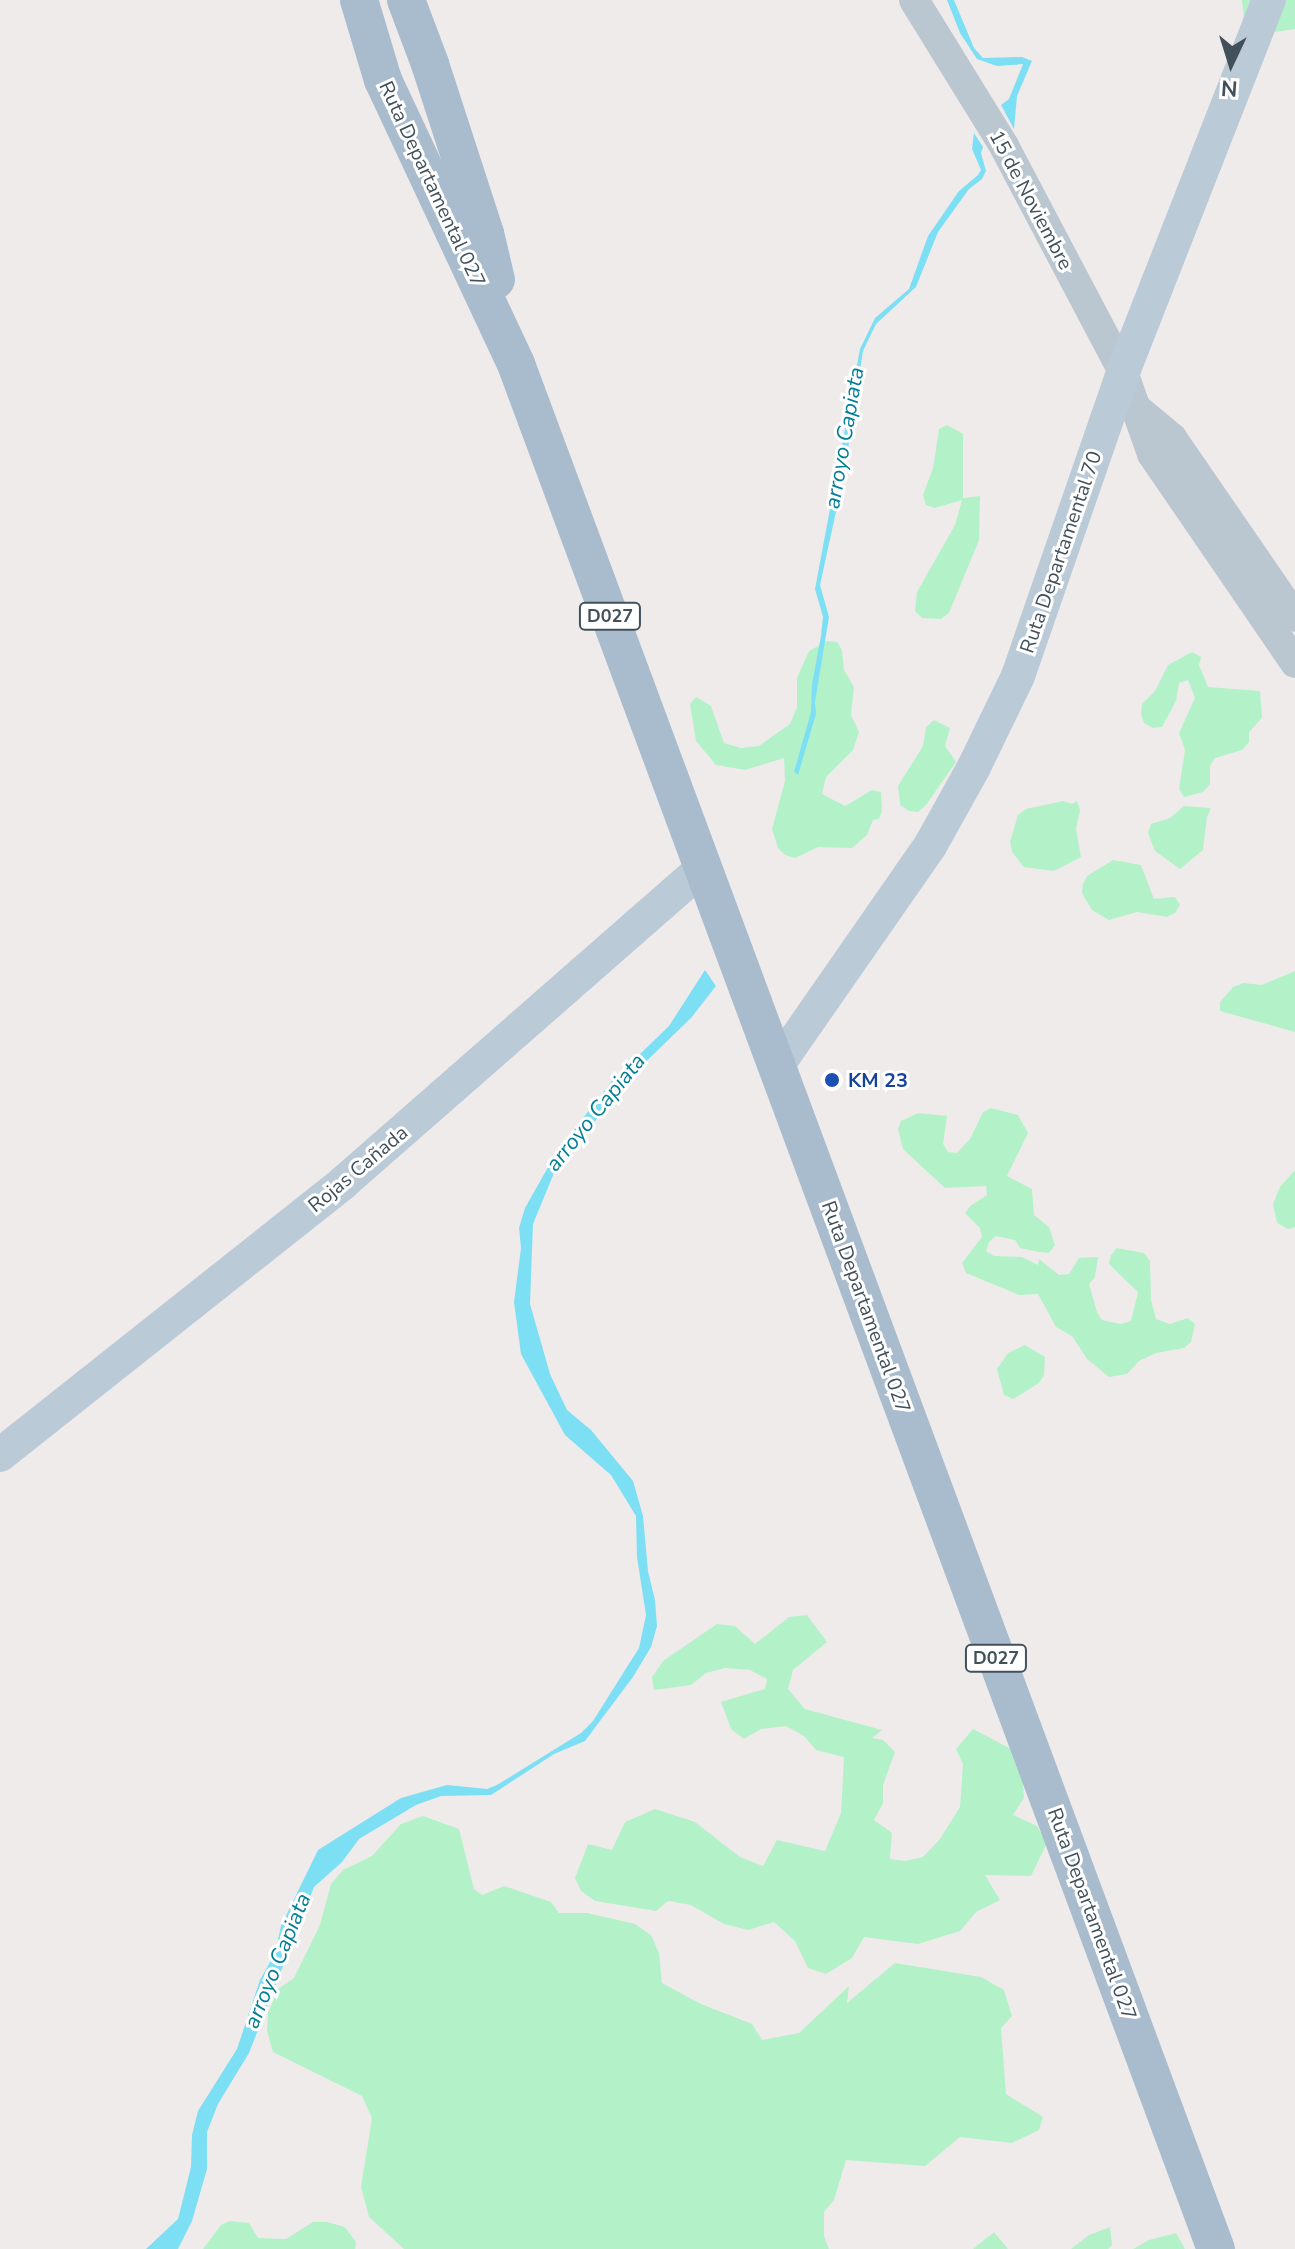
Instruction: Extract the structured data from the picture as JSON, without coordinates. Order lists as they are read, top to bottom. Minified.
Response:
{"streets":{"main road":["Ruta Departamental 027","Ruta Departamental 70","D027","Rojas Cañada"],"street":["15 de Noviembre"]},"crossings":[["Ruta Departamental 027","Ruta Departamental 70"],["Ruta Departamental 027","Rojas Cañada"],["15 de Noviembre","Ruta Departamental 70"]],"water":["arroyo Capiata"],"places":["KM 23"],"north":"bottom"}
